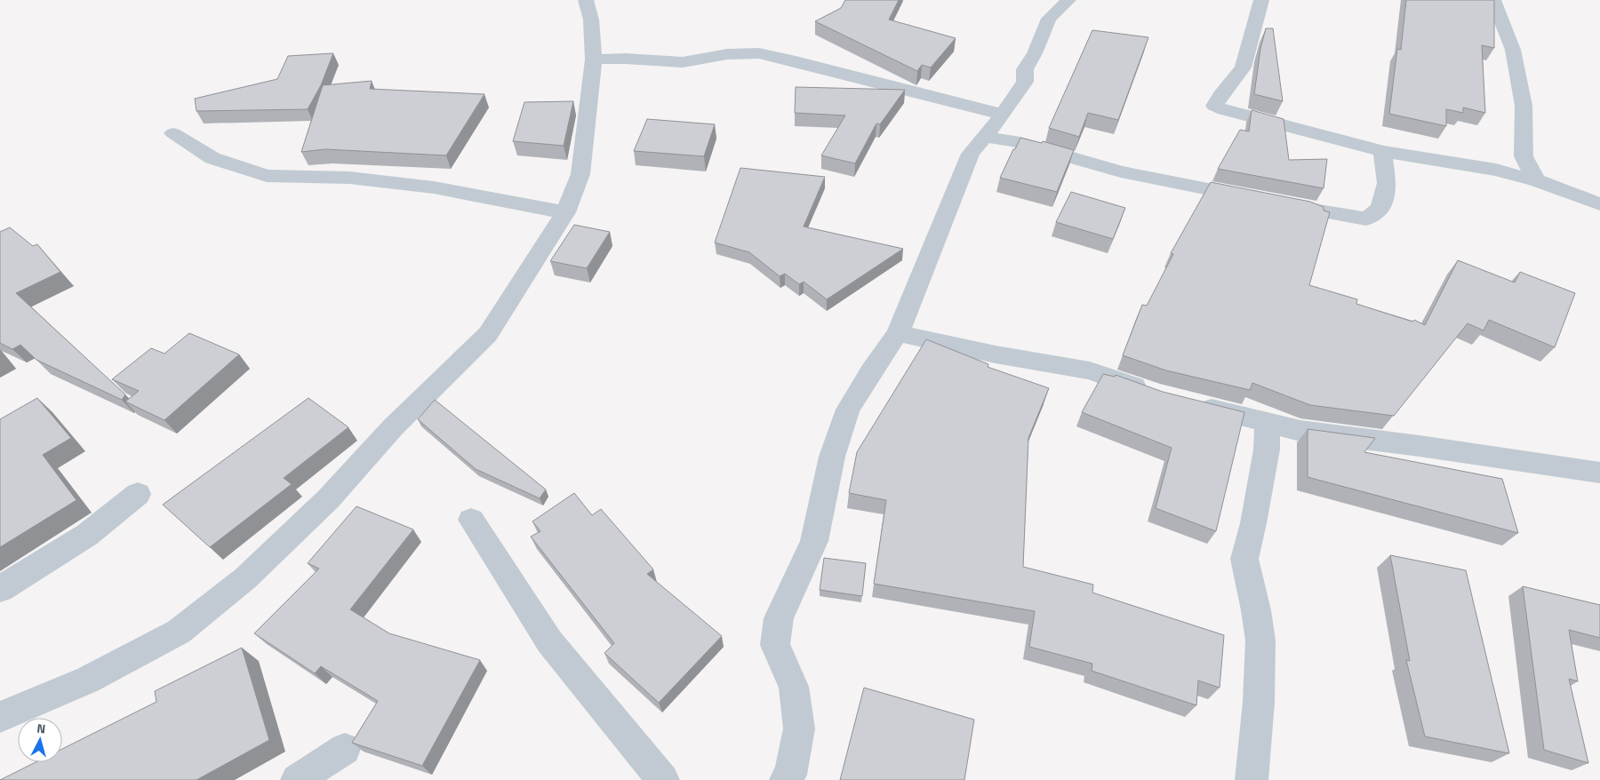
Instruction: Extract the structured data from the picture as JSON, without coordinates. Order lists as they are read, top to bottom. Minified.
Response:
{"north":"top"}
